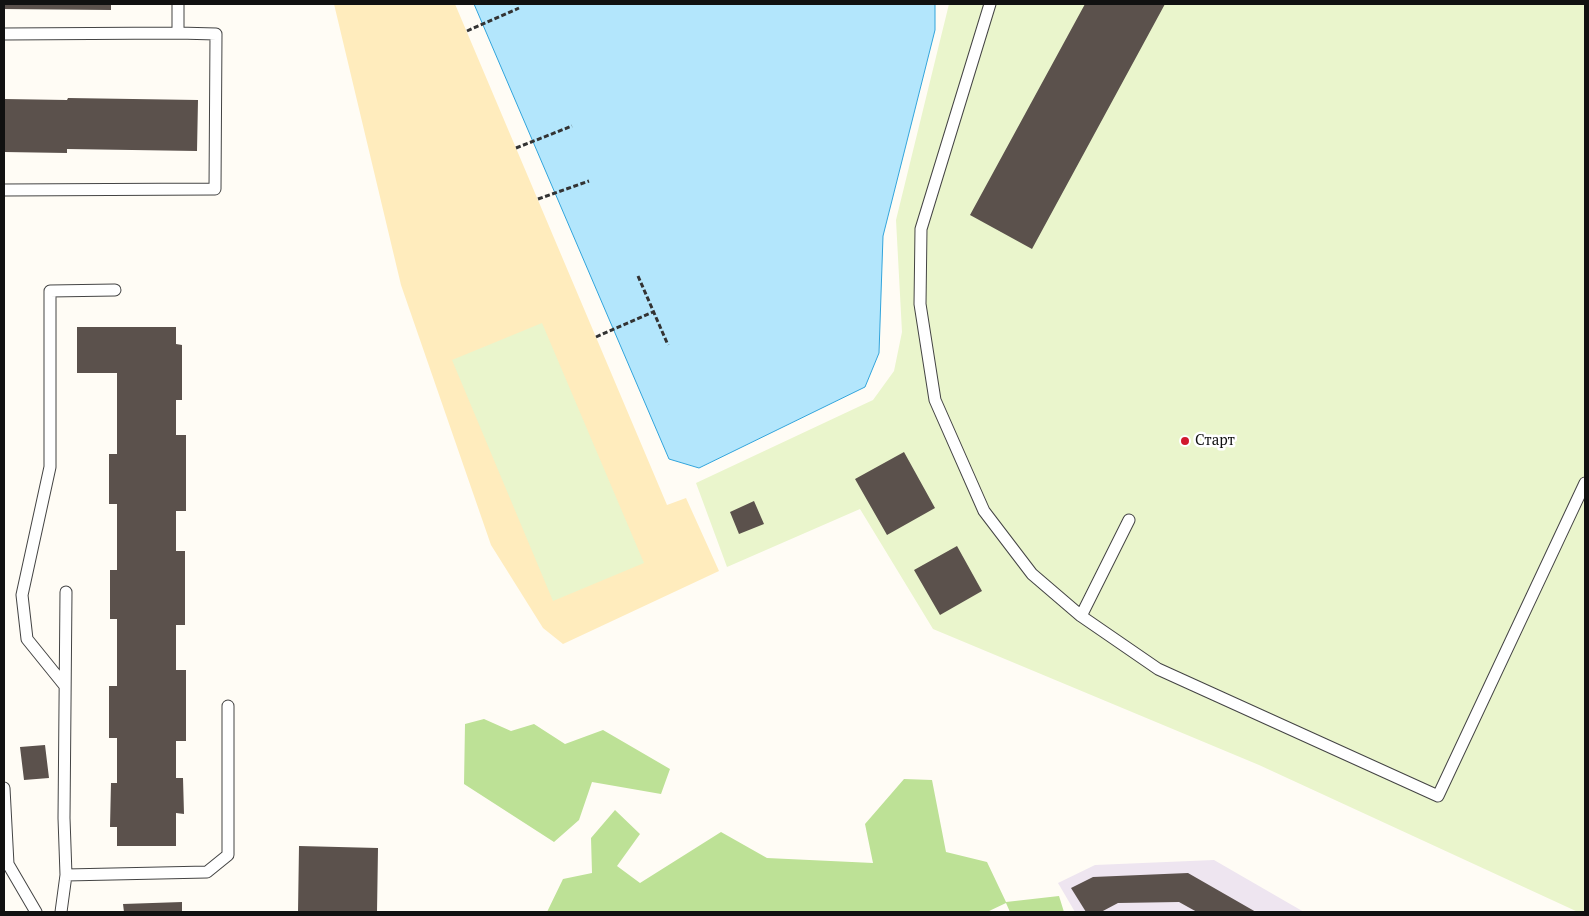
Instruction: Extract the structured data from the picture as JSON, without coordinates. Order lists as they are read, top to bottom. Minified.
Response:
{"places":["Старт"]}
